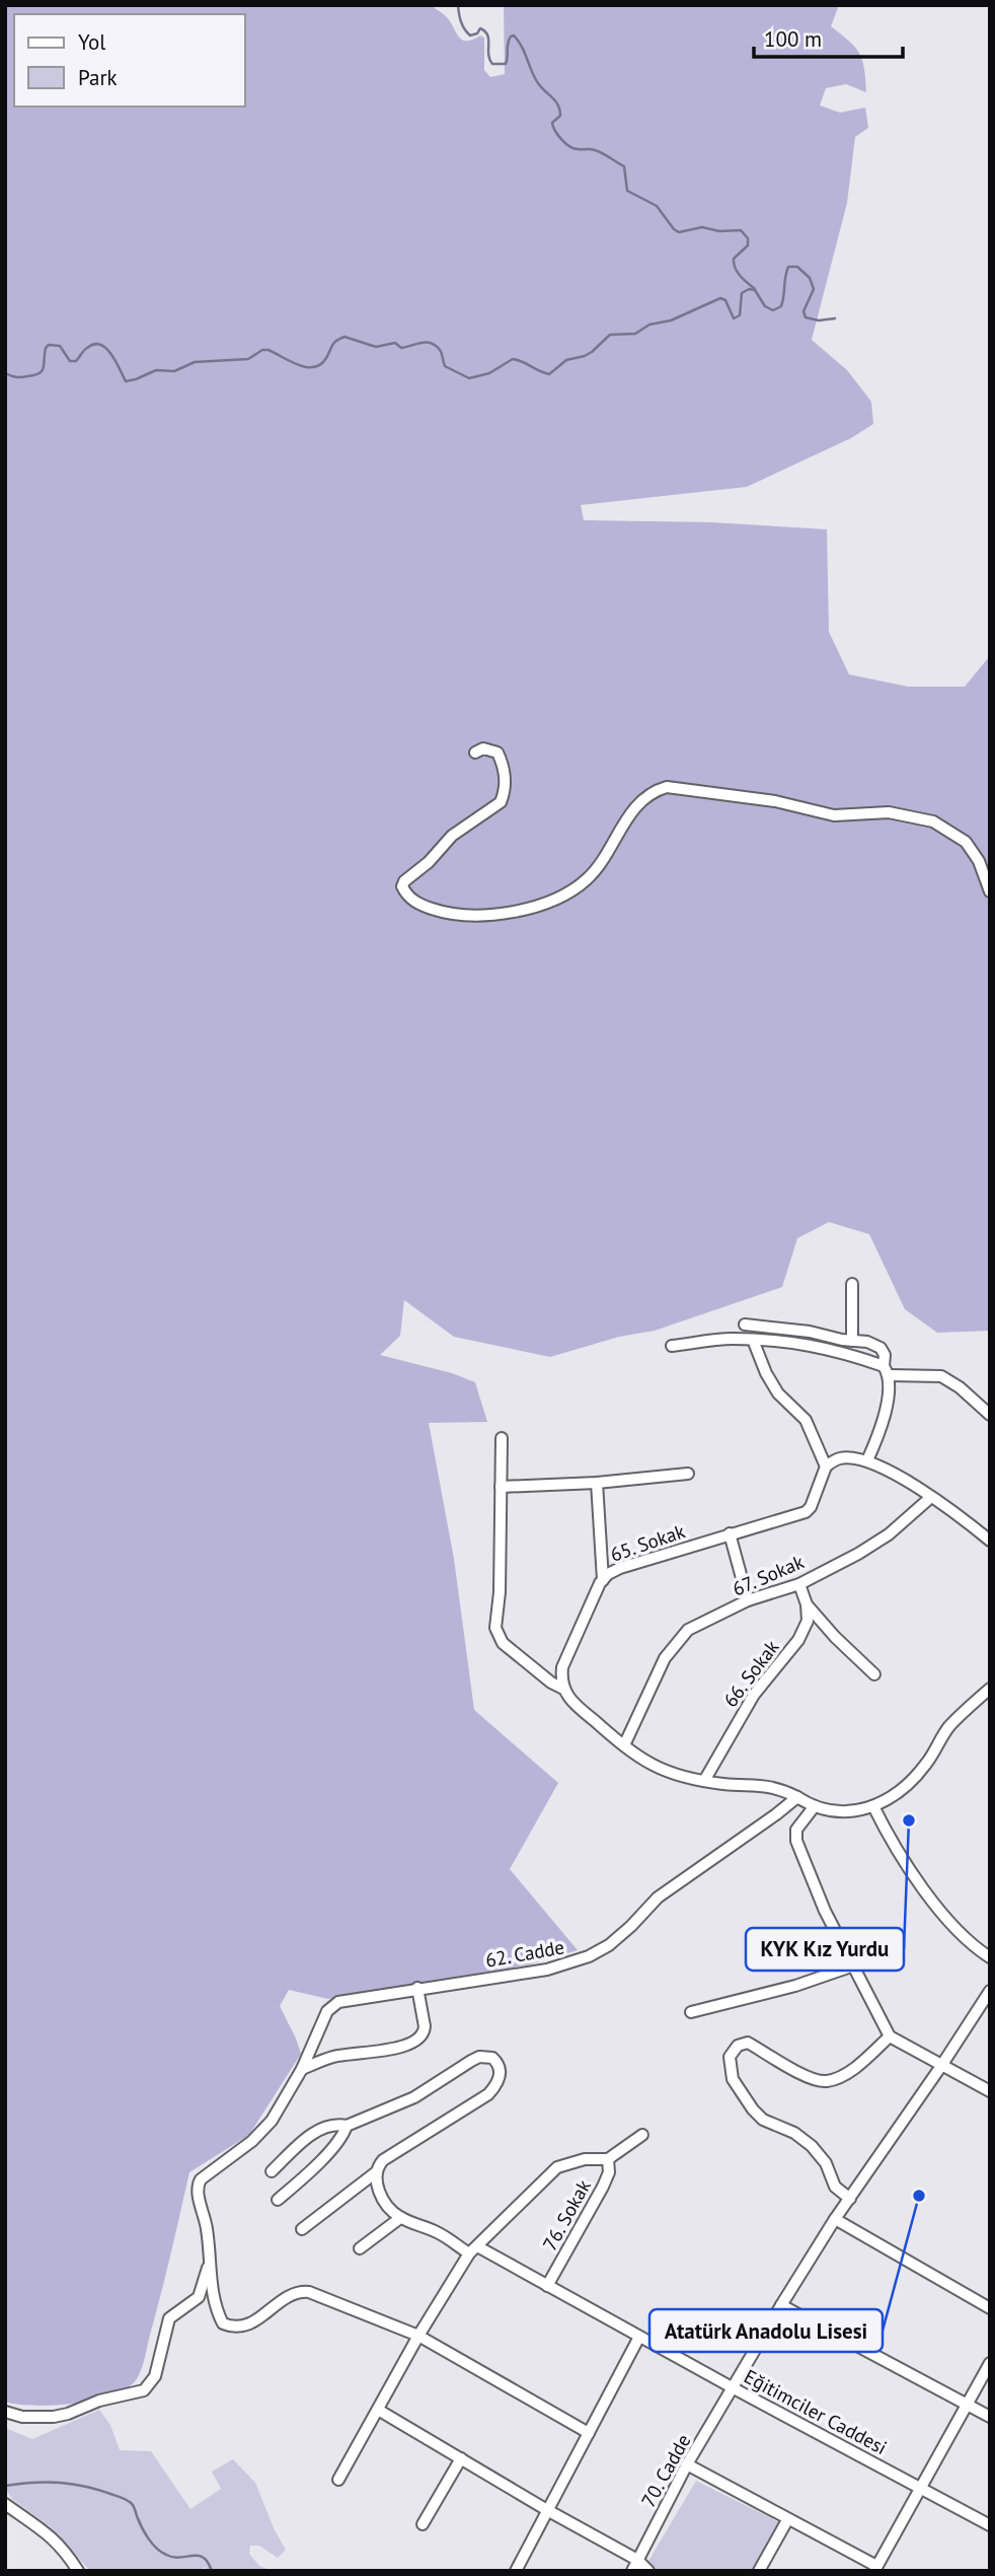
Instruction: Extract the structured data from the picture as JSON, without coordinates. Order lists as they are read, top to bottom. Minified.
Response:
{"streets":{"street":["65. Sokak","67. Sokak","66. Sokak","62. Cadde","76. Sokak","Eğitimciler Caddesi","70. Cadde"]},"crossings":[["76. Sokak","Eğitimciler Caddesi"],["Eğitimciler Caddesi","70. Cadde"]],"places":["KYK Kız Yurdu","Atatürk Anadolu Lisesi"],"legend":["Yol","Park"],"scale_bar":"100 m"}
